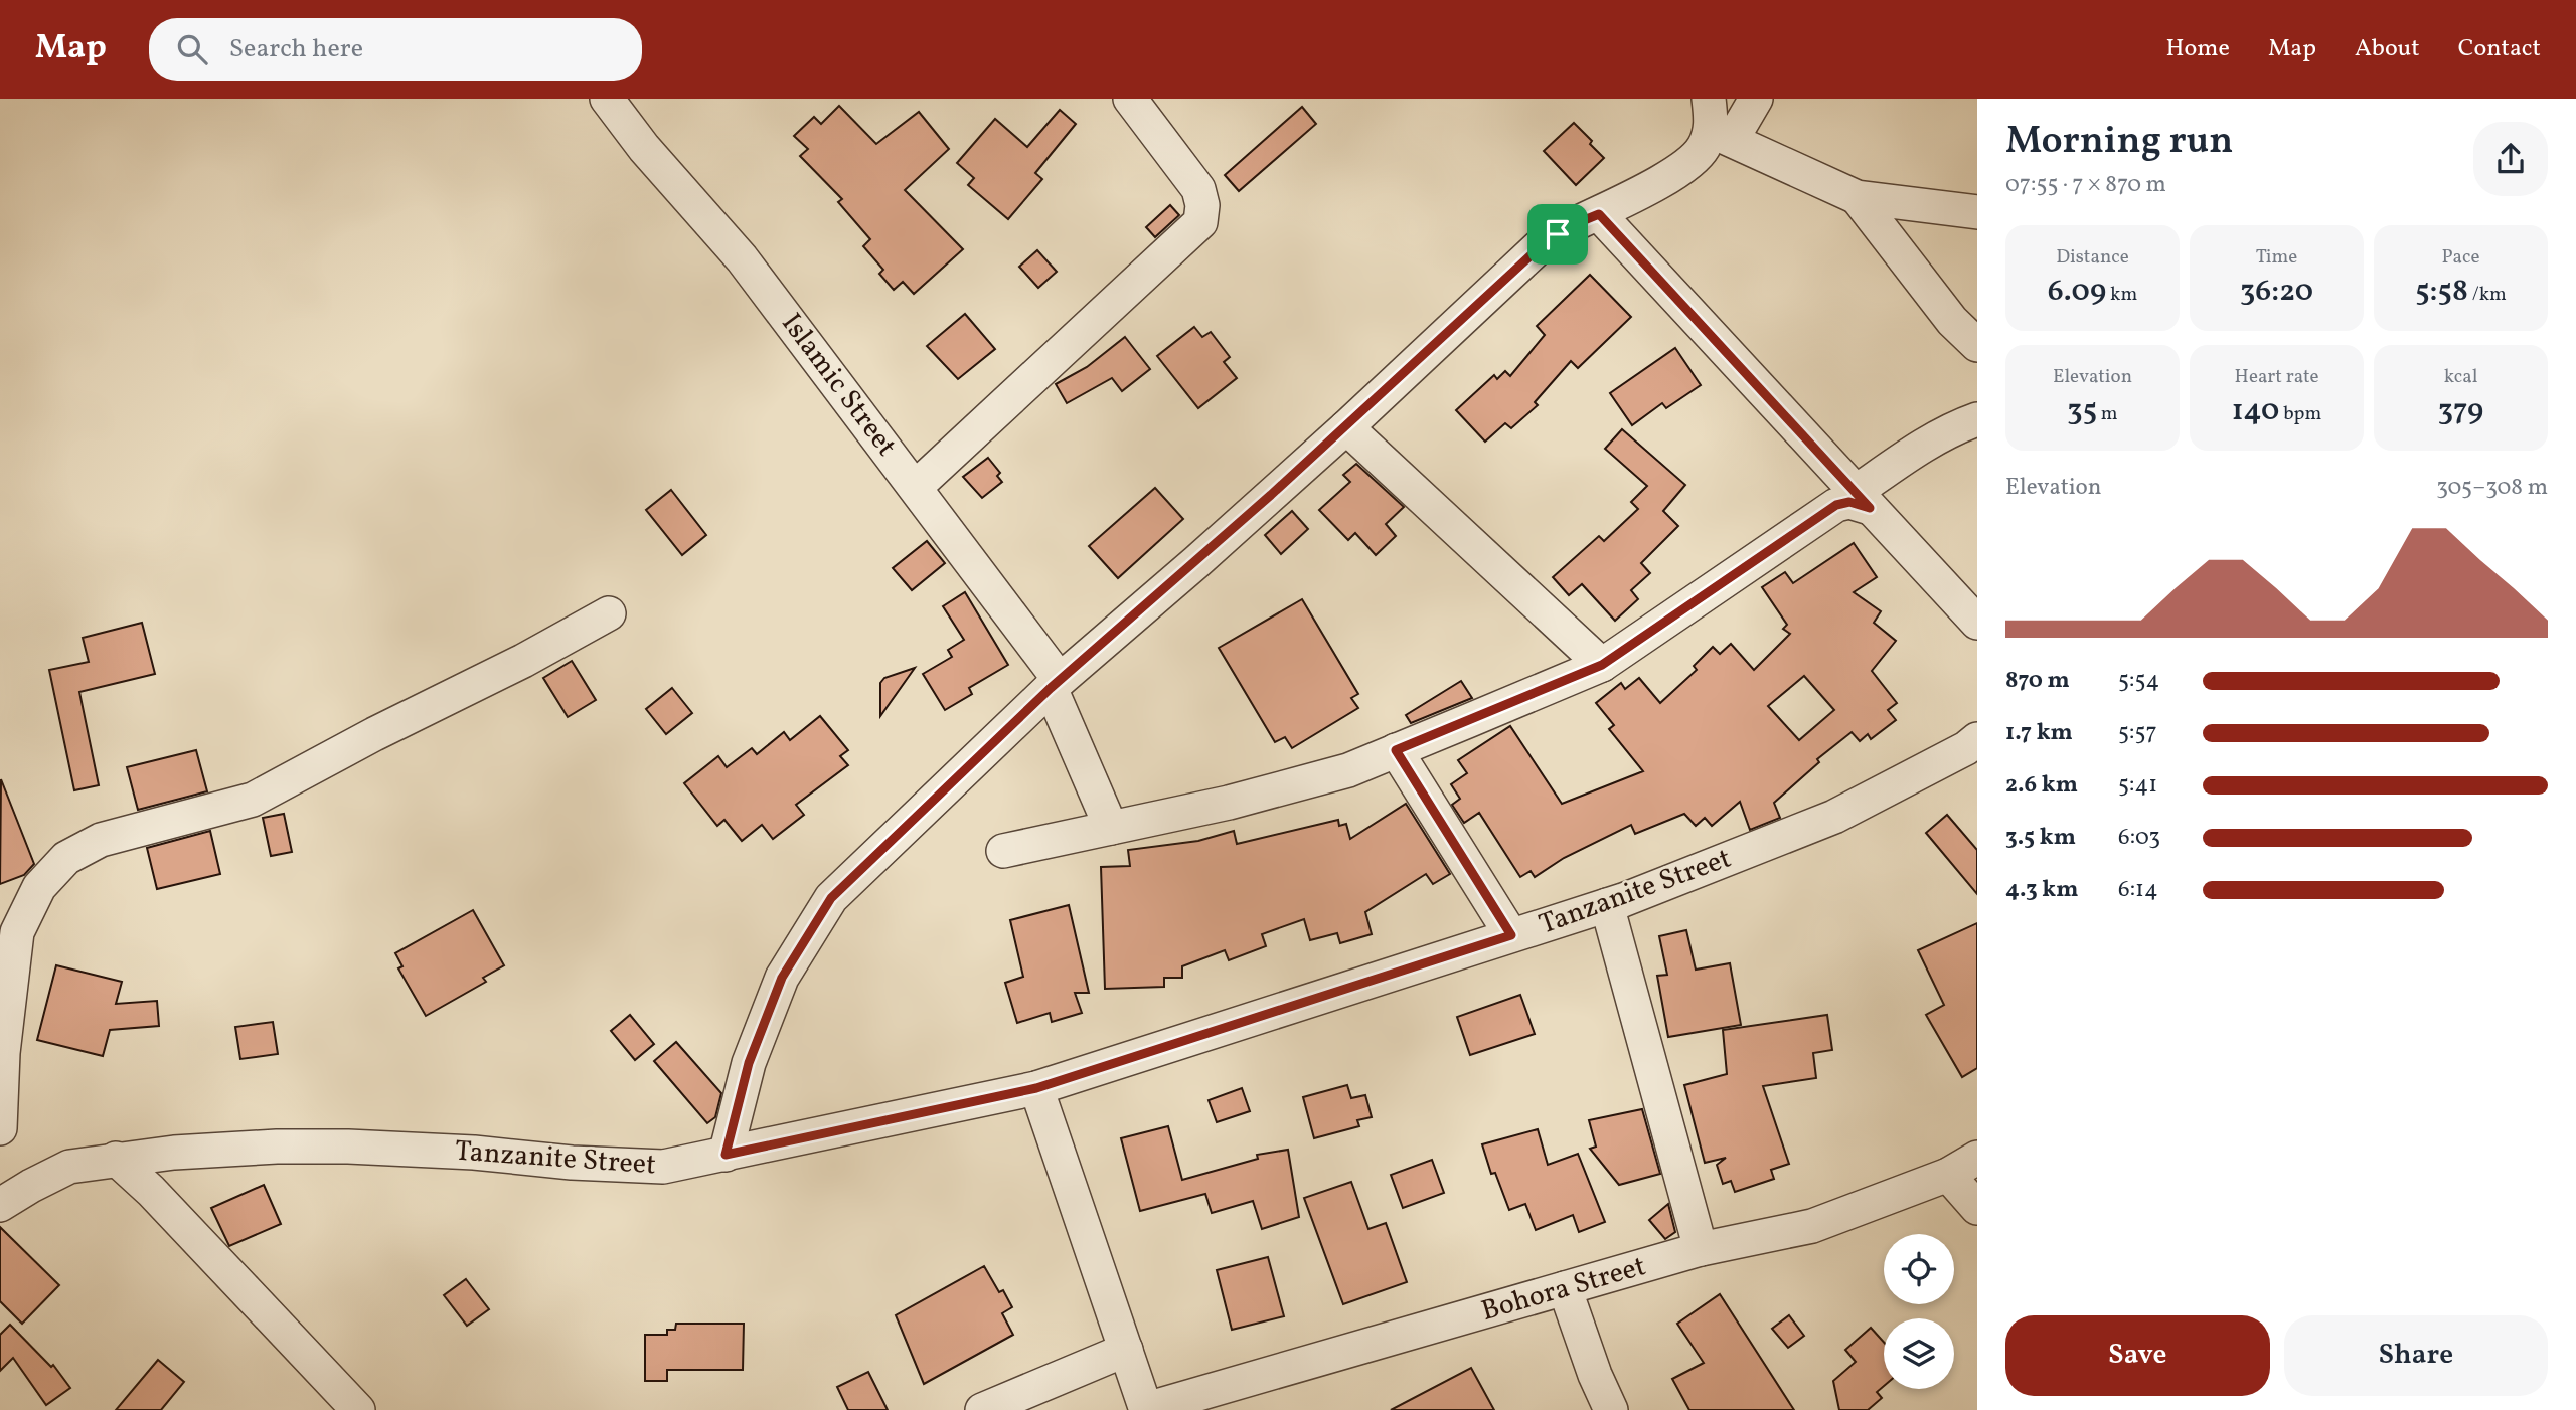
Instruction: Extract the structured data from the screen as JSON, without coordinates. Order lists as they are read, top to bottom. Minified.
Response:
{"streets":{"street":["Islamic Street","Tanzanite Street","Bohora Street"]},"page":{"header":"Map","search":"Search here","nav":["Home","Map","About","Contact"],"heading":["Morning run","07:55 · 7 × 870 m"],"stats":[["Distance","6.09 km"],["Time","36:20"],["Pace","5:58 /km"],["Elevation","35 m"],["Heart rate","140 bpm"],["kcal","379"]],"chart":["Elevation","305–308 m"],"list":[{"name":"870 m","note":"5:54"},{"name":"1.7 km","note":"5:57"},{"name":"2.6 km","note":"5:41"},{"name":"3.5 km","note":"6:03"},{"name":"4.3 km","note":"6:14"}],"buttons":["Save","Share"]}}
